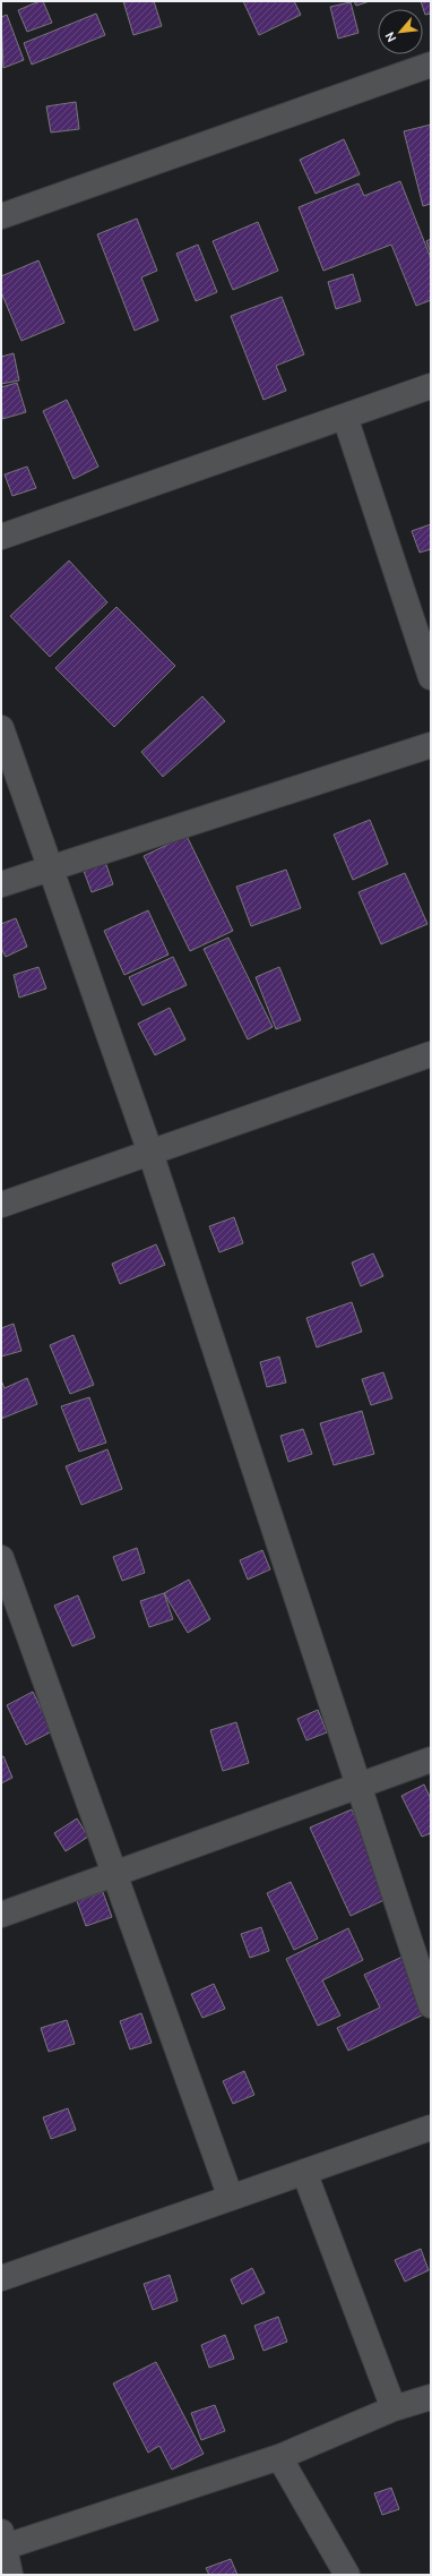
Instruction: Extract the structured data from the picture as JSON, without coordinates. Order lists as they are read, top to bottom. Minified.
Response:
{"north":"bottom left"}
